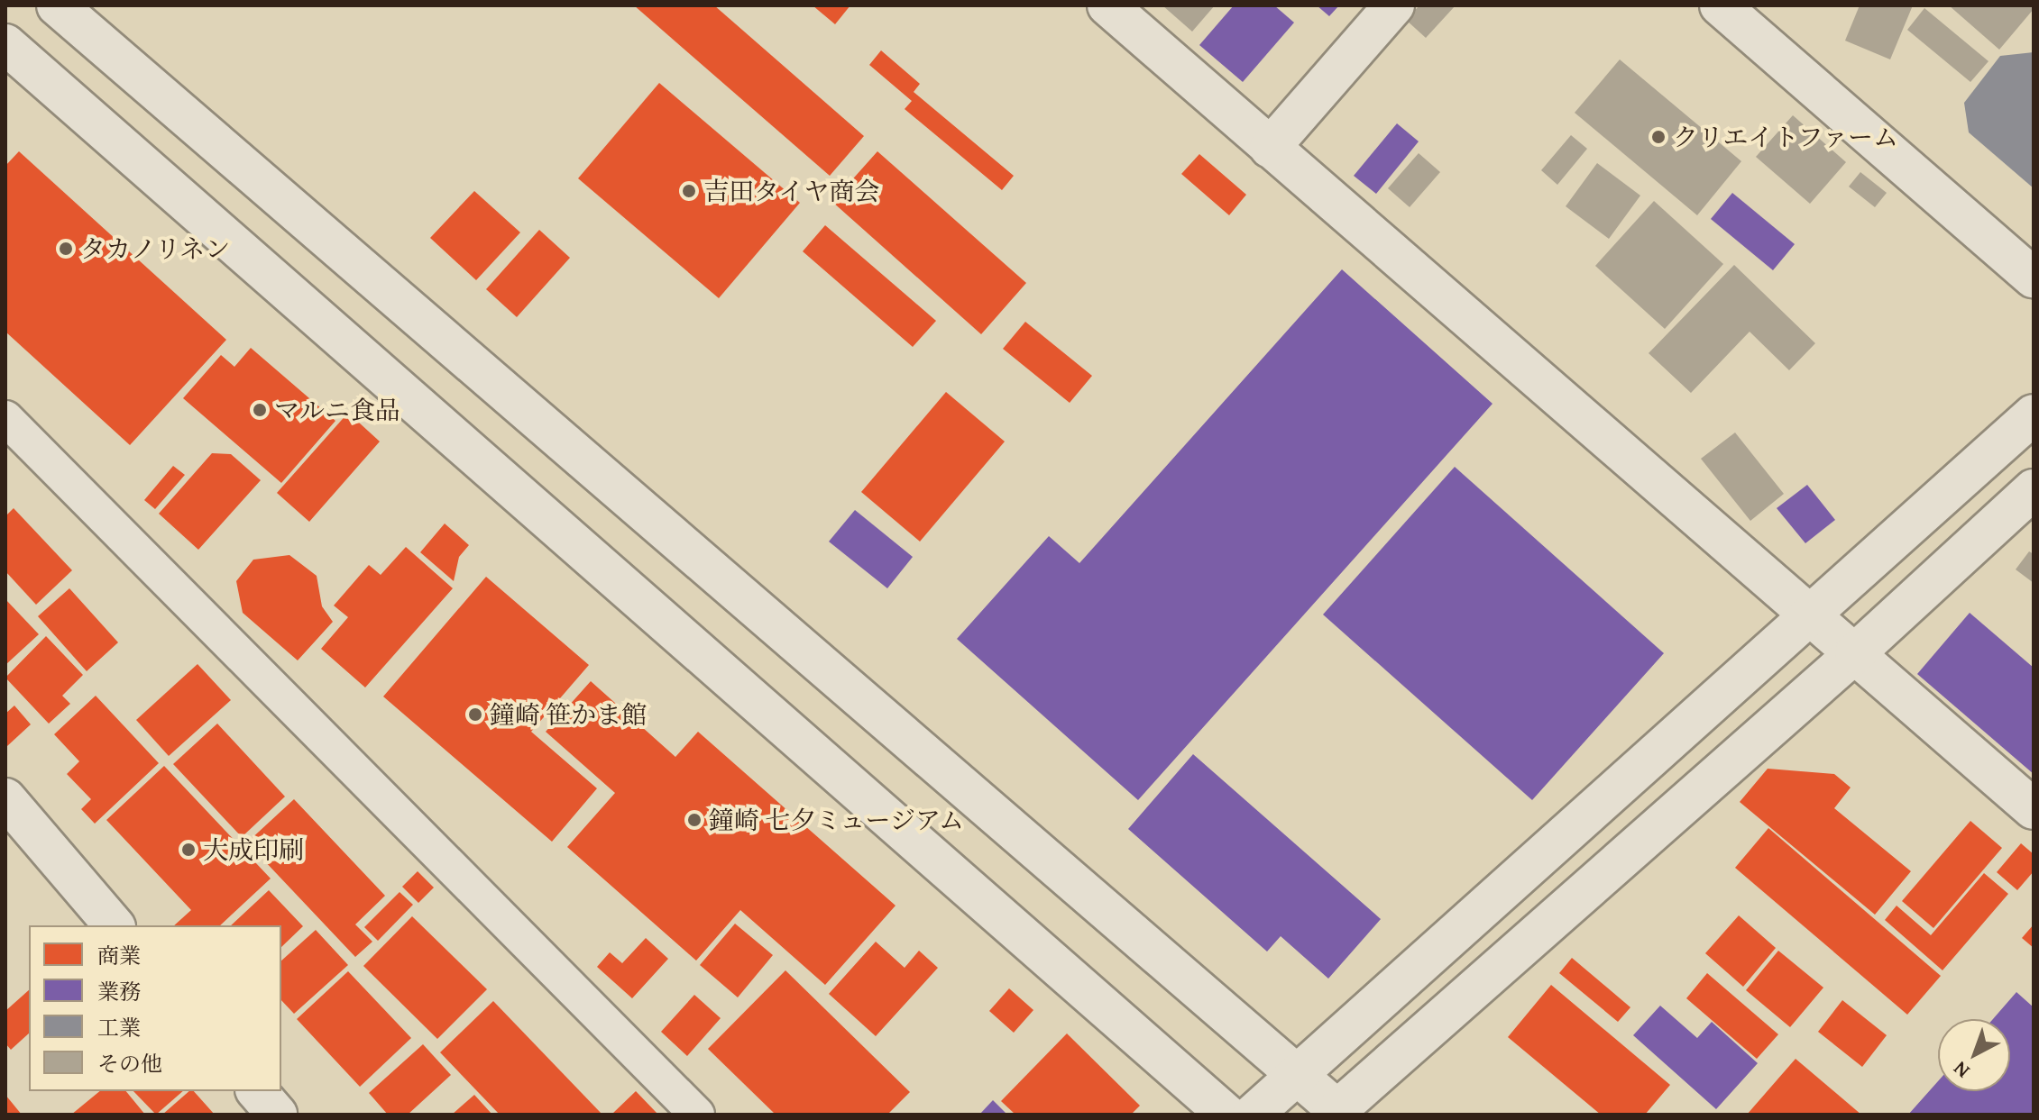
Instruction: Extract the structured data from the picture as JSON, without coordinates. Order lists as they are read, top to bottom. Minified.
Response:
{"places":["クリエイトファーム","吉田タイヤ商会","タカノリネン","マルニ食品","鐘崎 笹かま館","鐘崎 七夕ミュージアム","大成印刷"],"legend":["商業","業務","工業","その他"],"north":"bottom left"}
